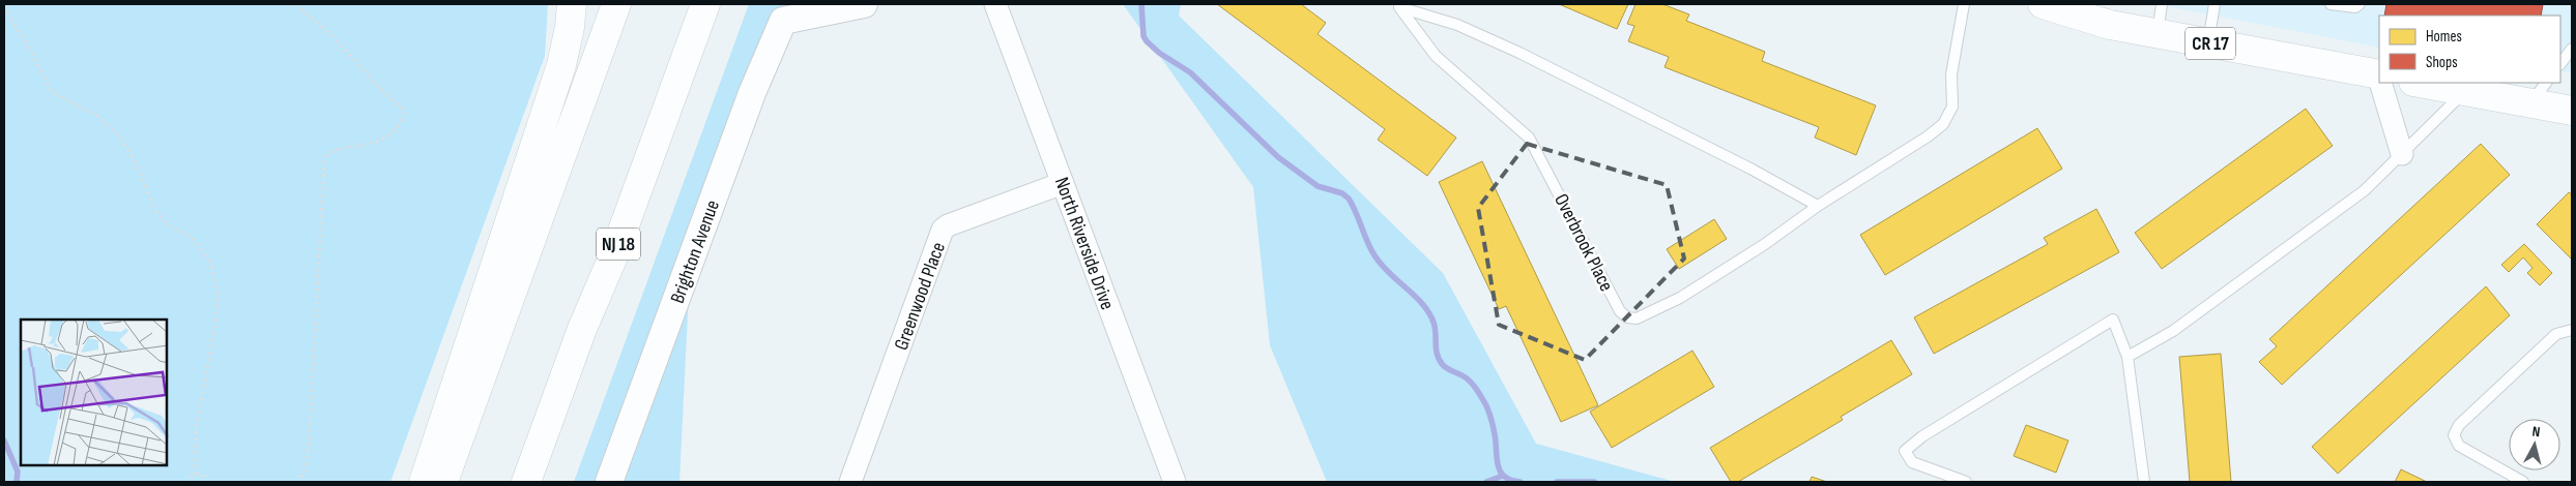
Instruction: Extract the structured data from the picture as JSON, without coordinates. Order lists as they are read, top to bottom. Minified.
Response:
{"streets":{"main road":["CR 17","NJ 18"],"street":["North Riverside Drive","Brighton Avenue","Greenwood Place"],"lane":["Overbrook Place"]},"crossings":[["North Riverside Drive","Greenwood Place"]],"legend":["Homes","Shops"],"north":"top"}
